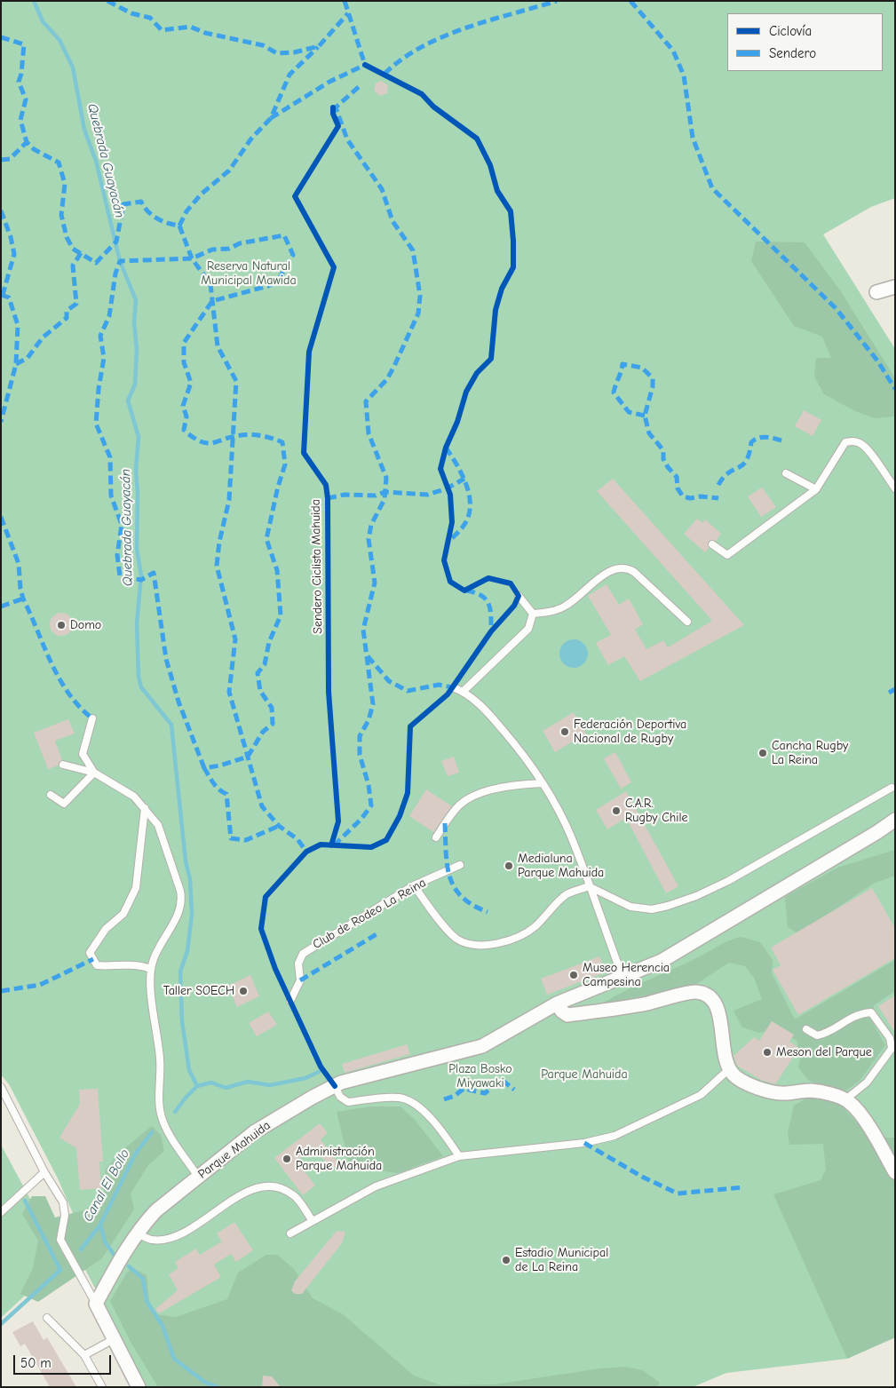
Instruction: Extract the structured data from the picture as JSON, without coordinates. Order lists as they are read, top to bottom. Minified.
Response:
{"streets":{"street":["Parque Mahuida"],"lane":["Club de Rodeo La Reina"],"cycle path":["Sendero Ciclista Mahuida"]},"water":["Quebrada Guayacán","Canal El Bollo"],"parks":["Reserva Natural Municipal Mawida","Plaza Bosko Miyawaki","Parque Mahuida"],"places":["Domo","Federación Deportiva Nacional de Rugby","Cancha Rugby La Reina","C.A.R. Rugby Chile","Medialuna Parque Mahuida","Museo Herencia Campesina","Taller SOECH","Meson del Parque","Administración Parque Mahuida","Estadio Municipal de La Reina"],"legend":["Ciclovía","Sendero"],"scale_bar":"50 m"}
